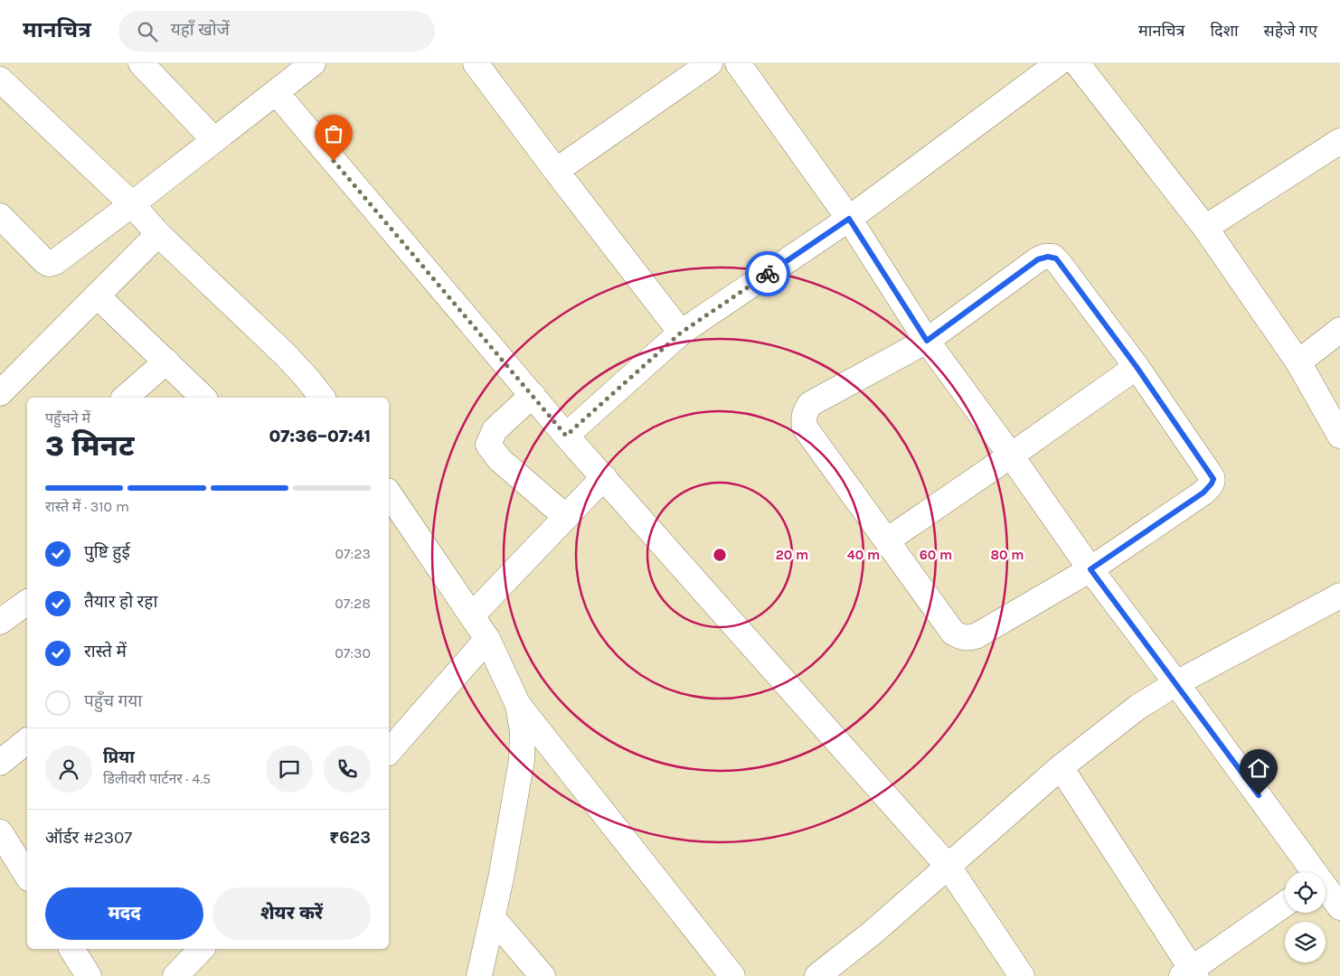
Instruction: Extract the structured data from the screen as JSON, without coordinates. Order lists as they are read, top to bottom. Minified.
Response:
{"page":{"header":"मानचित्र","search":"यहाँ खोजें","nav":["मानचित्र","दिशा","सहेजे गए"],"heading":["3 मिनट","पहुँचने में","07:36–07:41"],"panel":["प्रिया","डिलीवरी पार्टनर · 4.5","ऑर्डर #2307","₹623"],"bar":"रास्ते में · 310 m","list":[["पुष्टि हुई","07:23"],["तैयार हो रहा","07:28"],["रास्ते में","07:30"],"पहुँच गया"],"buttons":["मदद","शेयर करें"]},"rings":["20 m","40 m","60 m","80 m"]}
